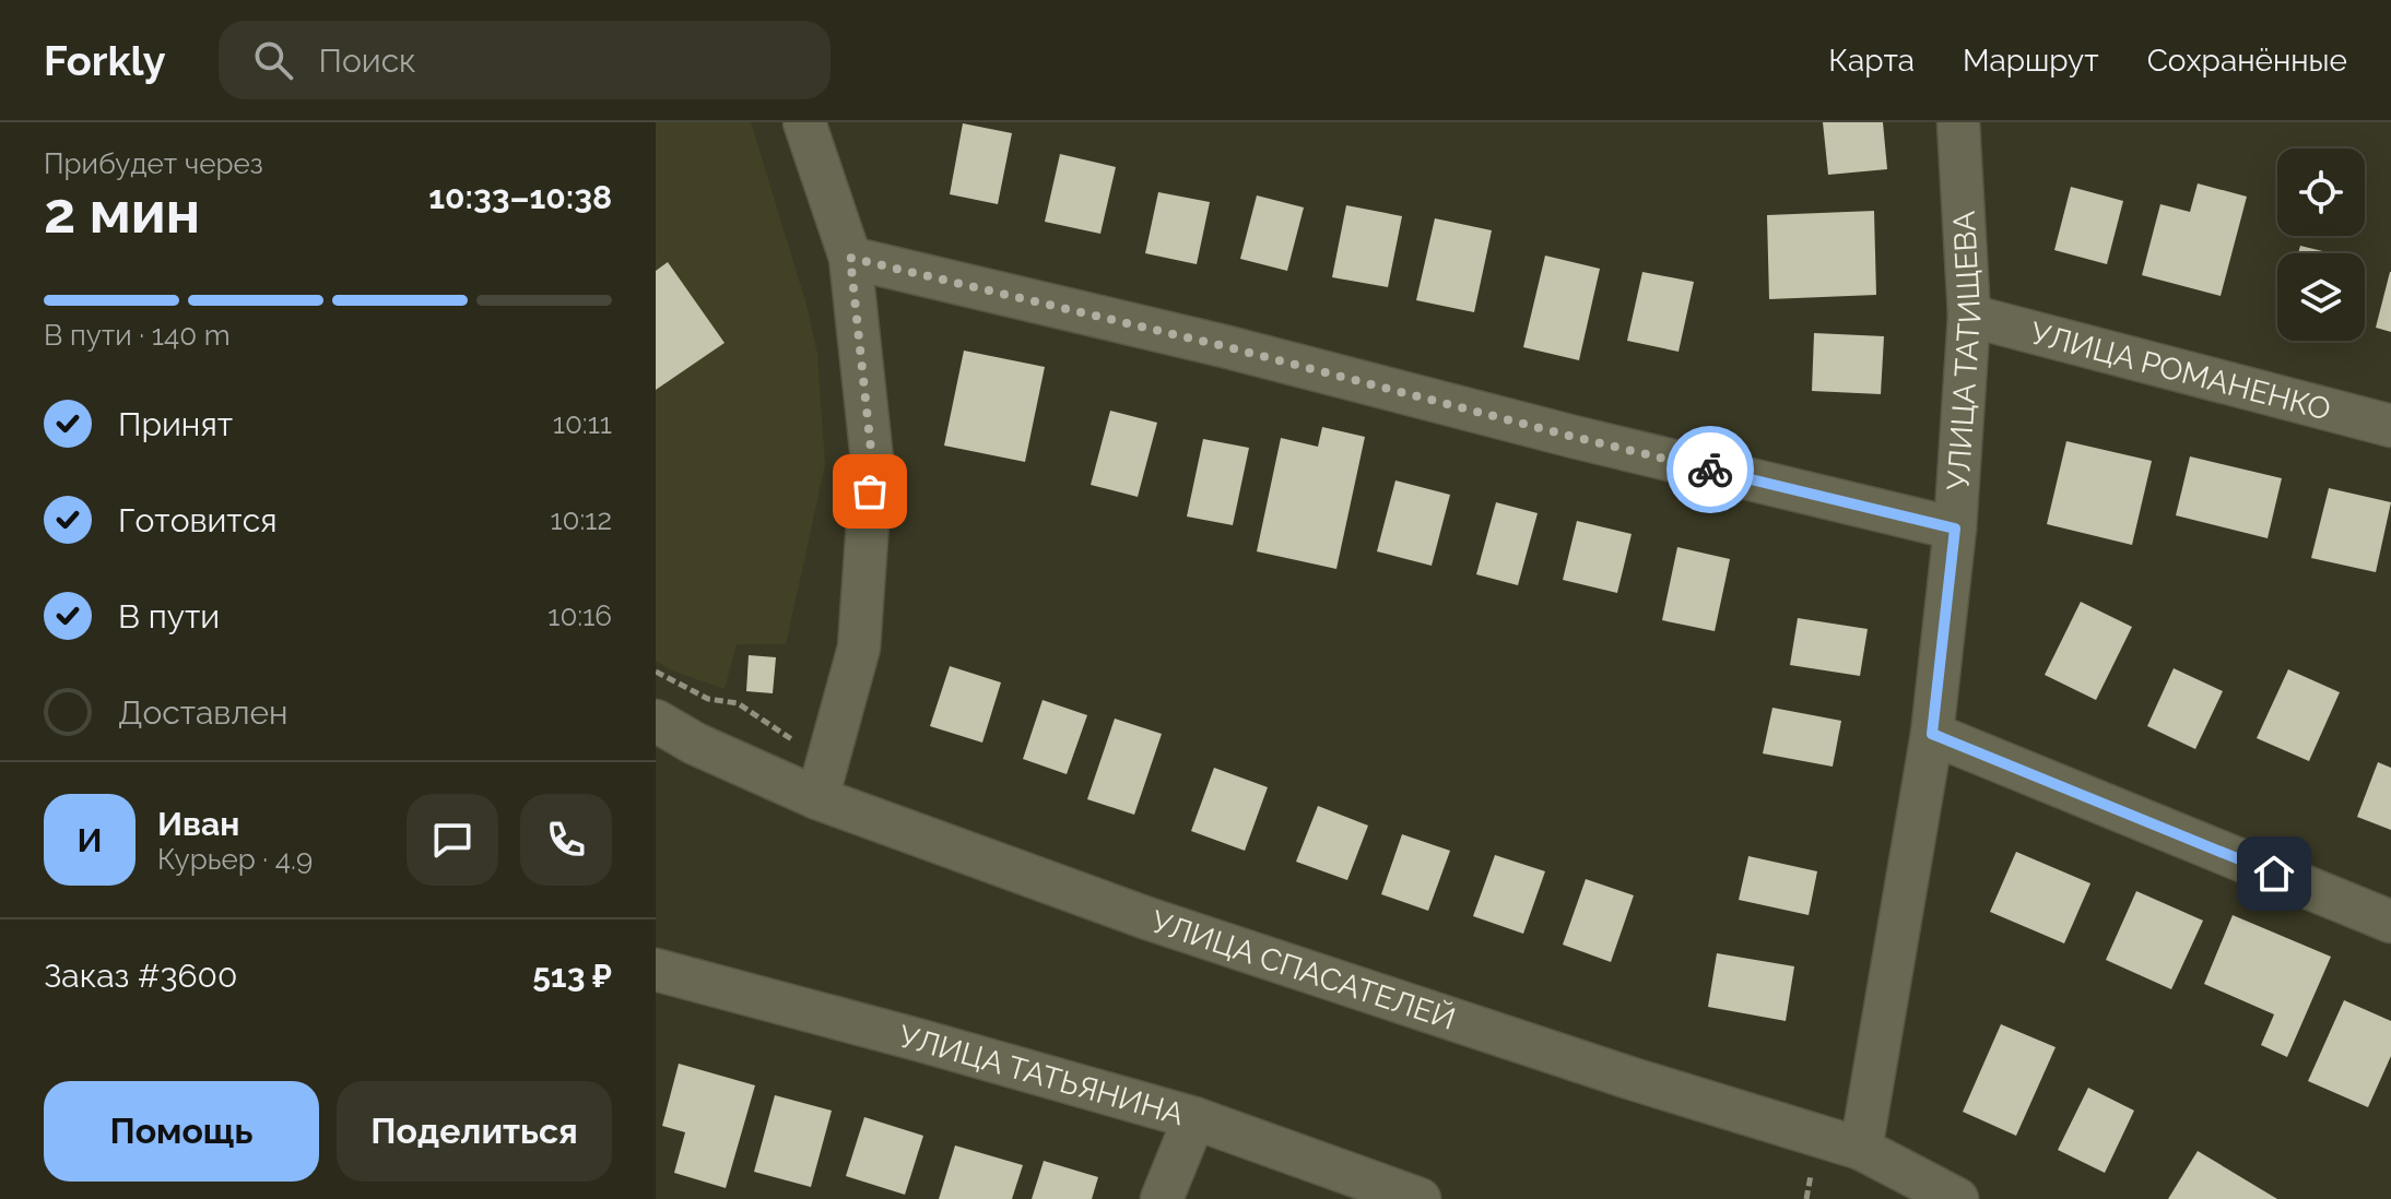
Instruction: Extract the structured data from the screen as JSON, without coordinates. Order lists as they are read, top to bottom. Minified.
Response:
{"streets":{"street":["УЛИЦА ТАТИЩЕВА","УЛИЦА РОМАНЕНКО","УЛИЦА СПАСАТЕЛЕЙ","УЛИЦА ТАТЬЯНИНА"]},"crossings":[["УЛИЦА ТАТИЩЕВА","УЛИЦА РОМАНЕНКО"],["УЛИЦА ТАТИЩЕВА","УЛИЦА СПАСАТЕЛЕЙ"]],"page":{"header":"Forkly","search":"Поиск","nav":["Карта","Маршрут","Сохранённые"],"heading":["2 мин","Прибудет через","10:33–10:38"],"panel":["Иван","Курьер · 4.9","Заказ #3600","513 ₽"],"bar":"В пути · 140 m","list":[["Принят","10:11"],["Готовится","10:12"],["В пути","10:16"],"Доставлен"],"round":"И","buttons":["Помощь","Поделиться"]}}
